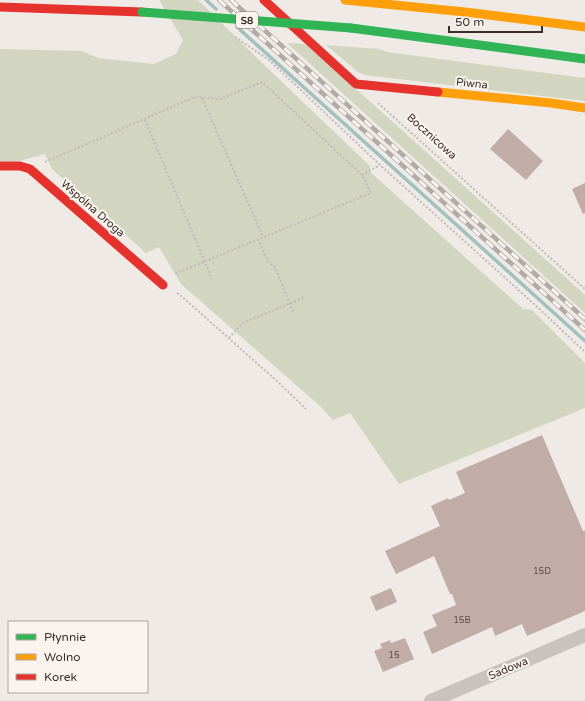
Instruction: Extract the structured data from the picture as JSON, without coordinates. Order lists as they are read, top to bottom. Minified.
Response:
{"streets":{"main road":["S8","Piwna","Wspólna Droga"],"street":["Sadowa"],"path":["Bocznicowa"]},"house_numbers":["15D","15B","15"],"legend":["Płynnie","Wolno","Korek"],"scale_bar":"50 m"}
